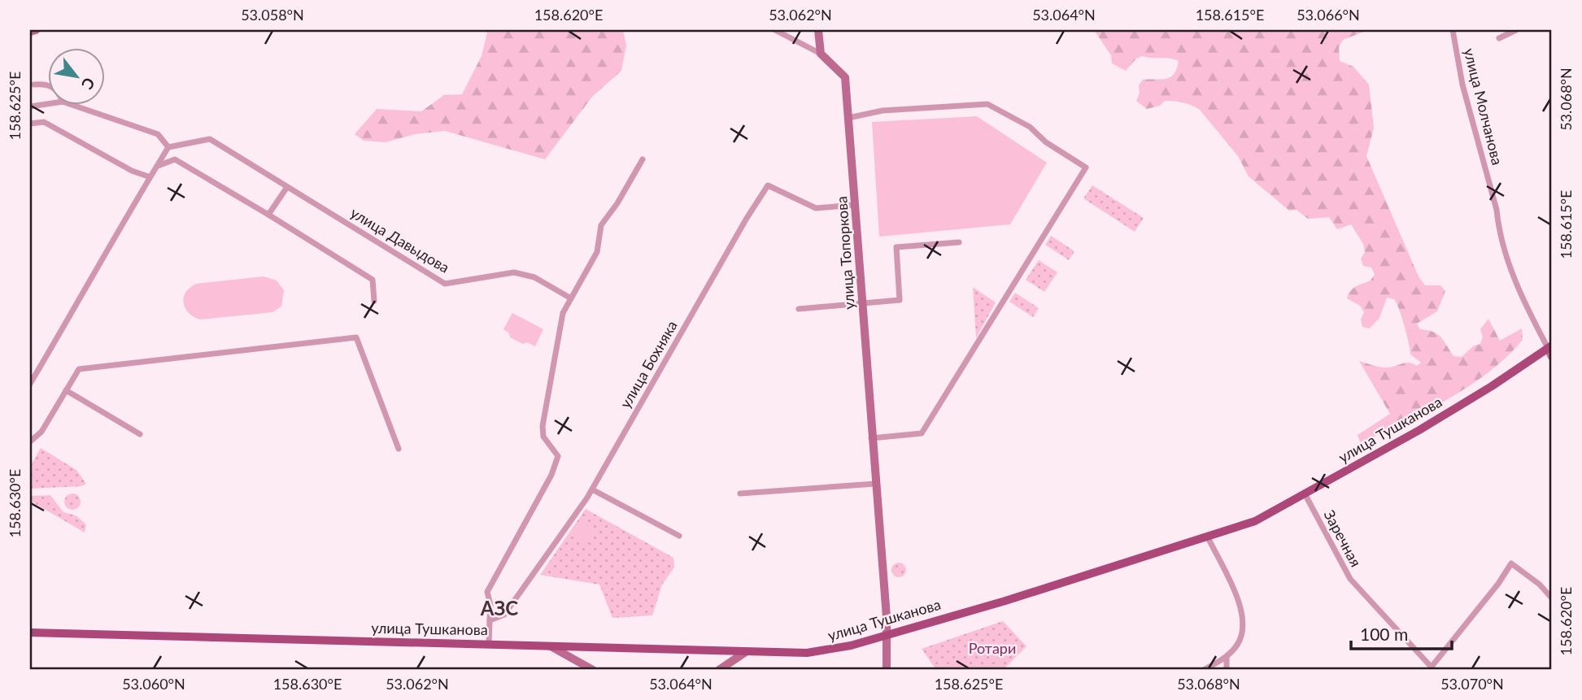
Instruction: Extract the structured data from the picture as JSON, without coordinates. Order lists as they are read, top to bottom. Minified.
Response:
{"streets":{"main road":["улица Топоркова","улица Тушканова"],"street":["улица Молчанова","улица Давыдова","улица Бохняка","Заречная"]},"crossings":[["улица Молчанова","улица Тушканова"],["улица Топоркова","улица Бохняка"],["улица Топоркова","улица Тушканова"],["улица Тушканова","Заречная"]],"districts":["АЗС"],"parks":["Ротари"],"scale_bar":"100 m","north":"bottom right","coordinates":["53.058°N","158.620°E","53.062°N","53.064°N","158.615°E","53.066°N","53.068°N","158.625°E","158.630°E","53.060°N","53.070°N"]}
